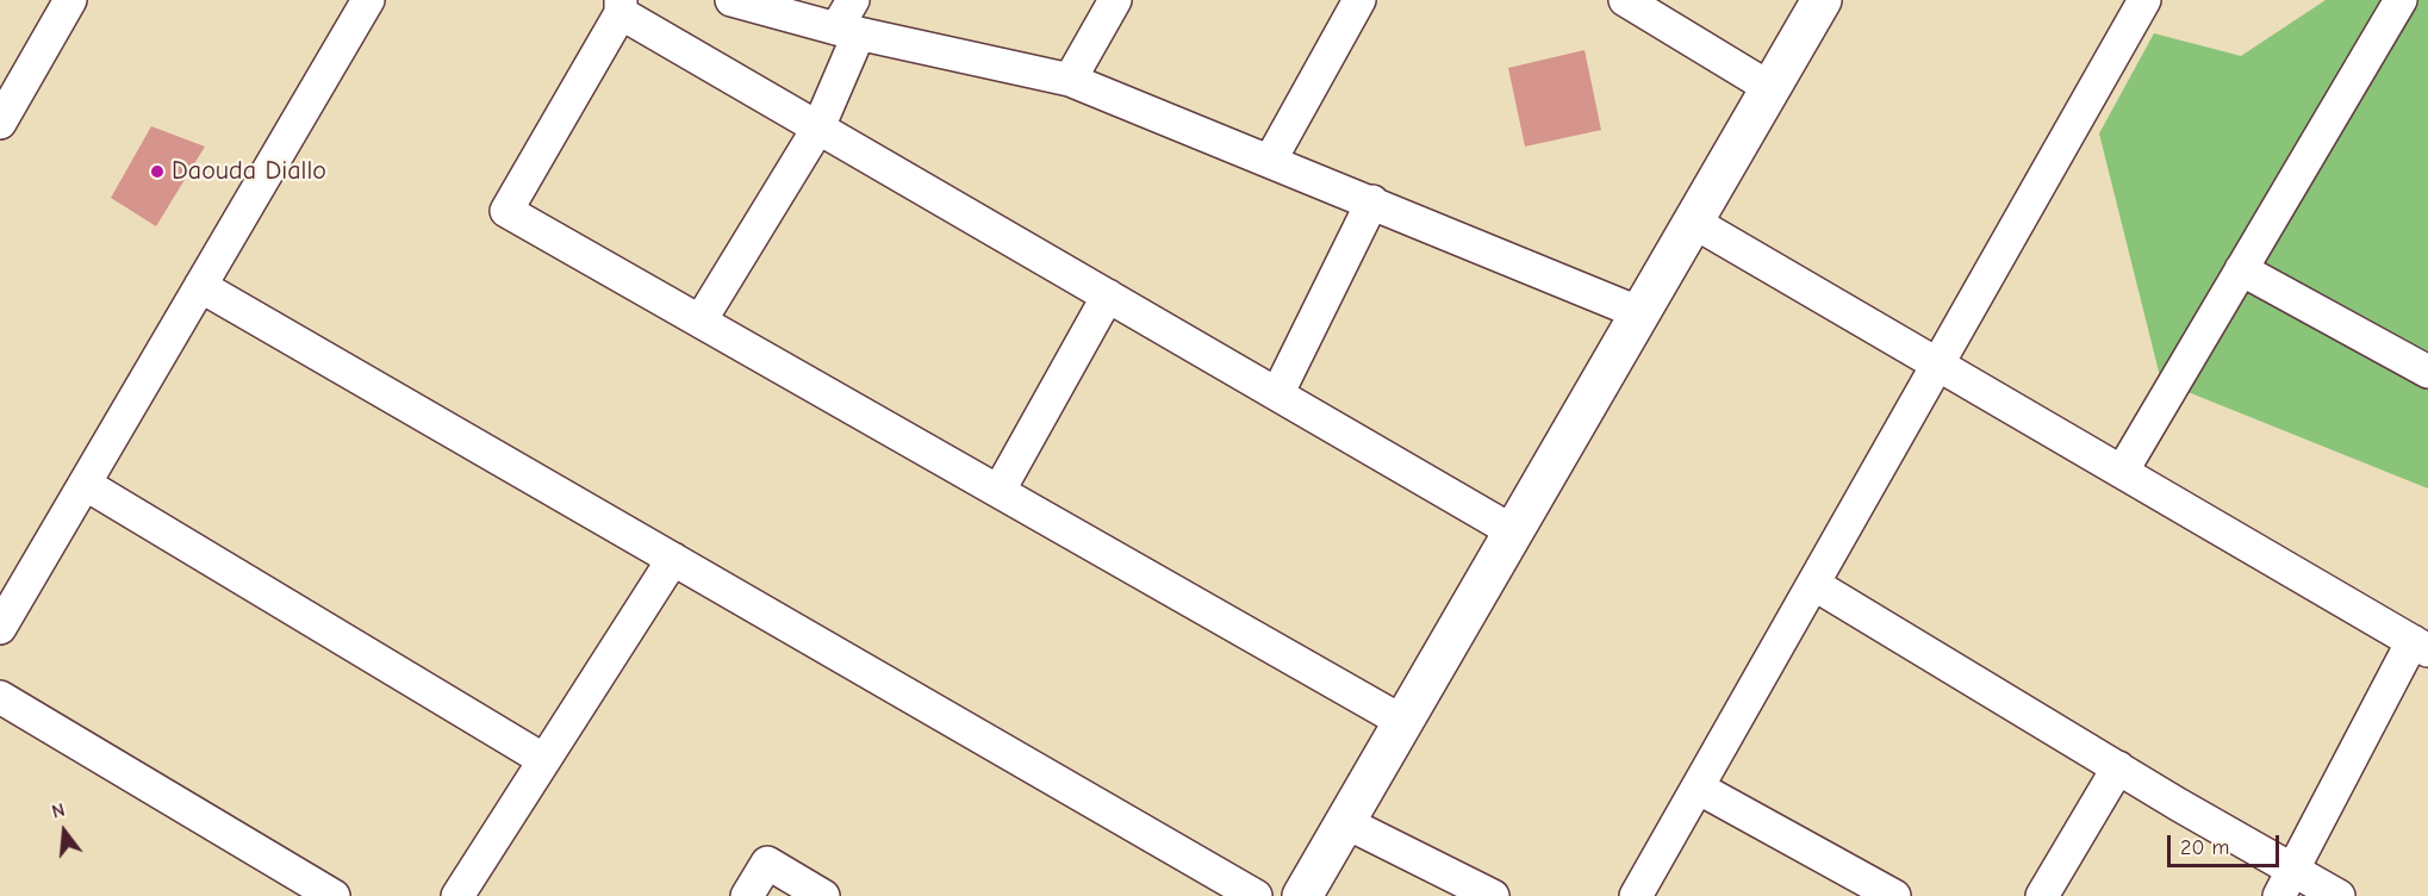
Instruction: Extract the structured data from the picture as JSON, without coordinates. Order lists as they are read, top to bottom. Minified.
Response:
{"places":["Daouda Diallo"],"scale_bar":"20 m","north":"top"}
